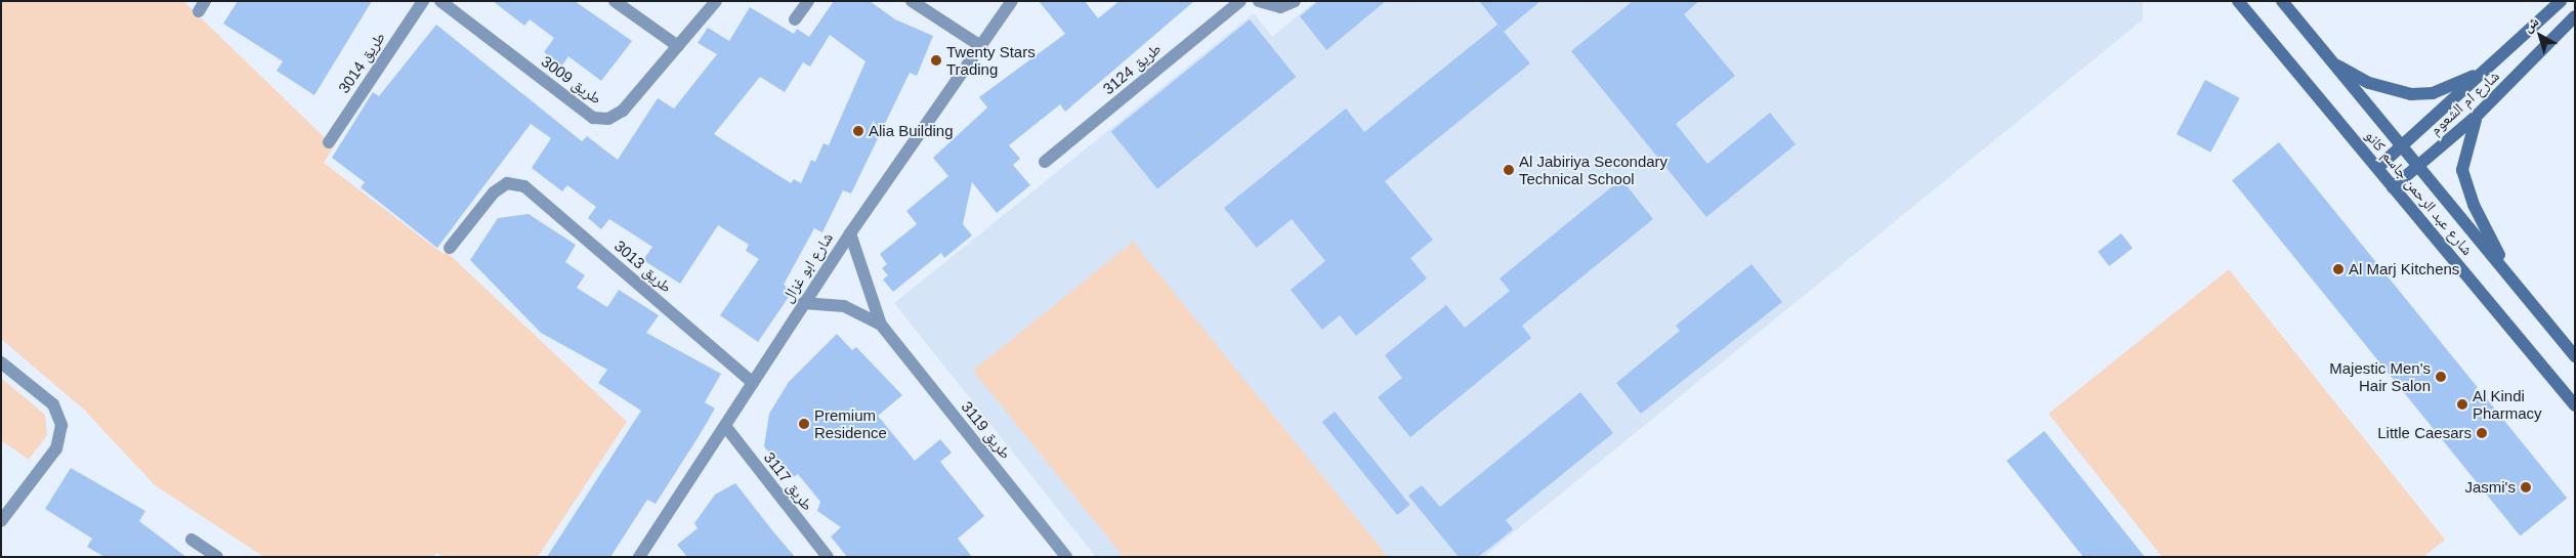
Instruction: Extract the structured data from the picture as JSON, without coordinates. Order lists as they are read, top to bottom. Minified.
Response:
{"streets":{"main road":["شارع ام الشعوم","شارع عبد الرحمن جاسم كانو"],"street":["طريق 3014","طريق 3124","طريق 3009","طريق 3013","شارع ابو غزال","طريق 3119","طريق 3117"]},"crossings":[["شارع ام الشعوم","شارع عبد الرحمن جاسم كانو"],["طريق 3013","شارع ابو غزال"],["شارع ابو غزال","طريق 3117"]],"places":["Twenty Stars Trading","Alia Building","Al Jabiriya Secondary Technical School","Al Marj Kitchens","Majestic Men's Hair Salon","Al Kindi Pharmacy","Premium Residence","Little Caesars","Jasmi's"],"north":"top left"}
